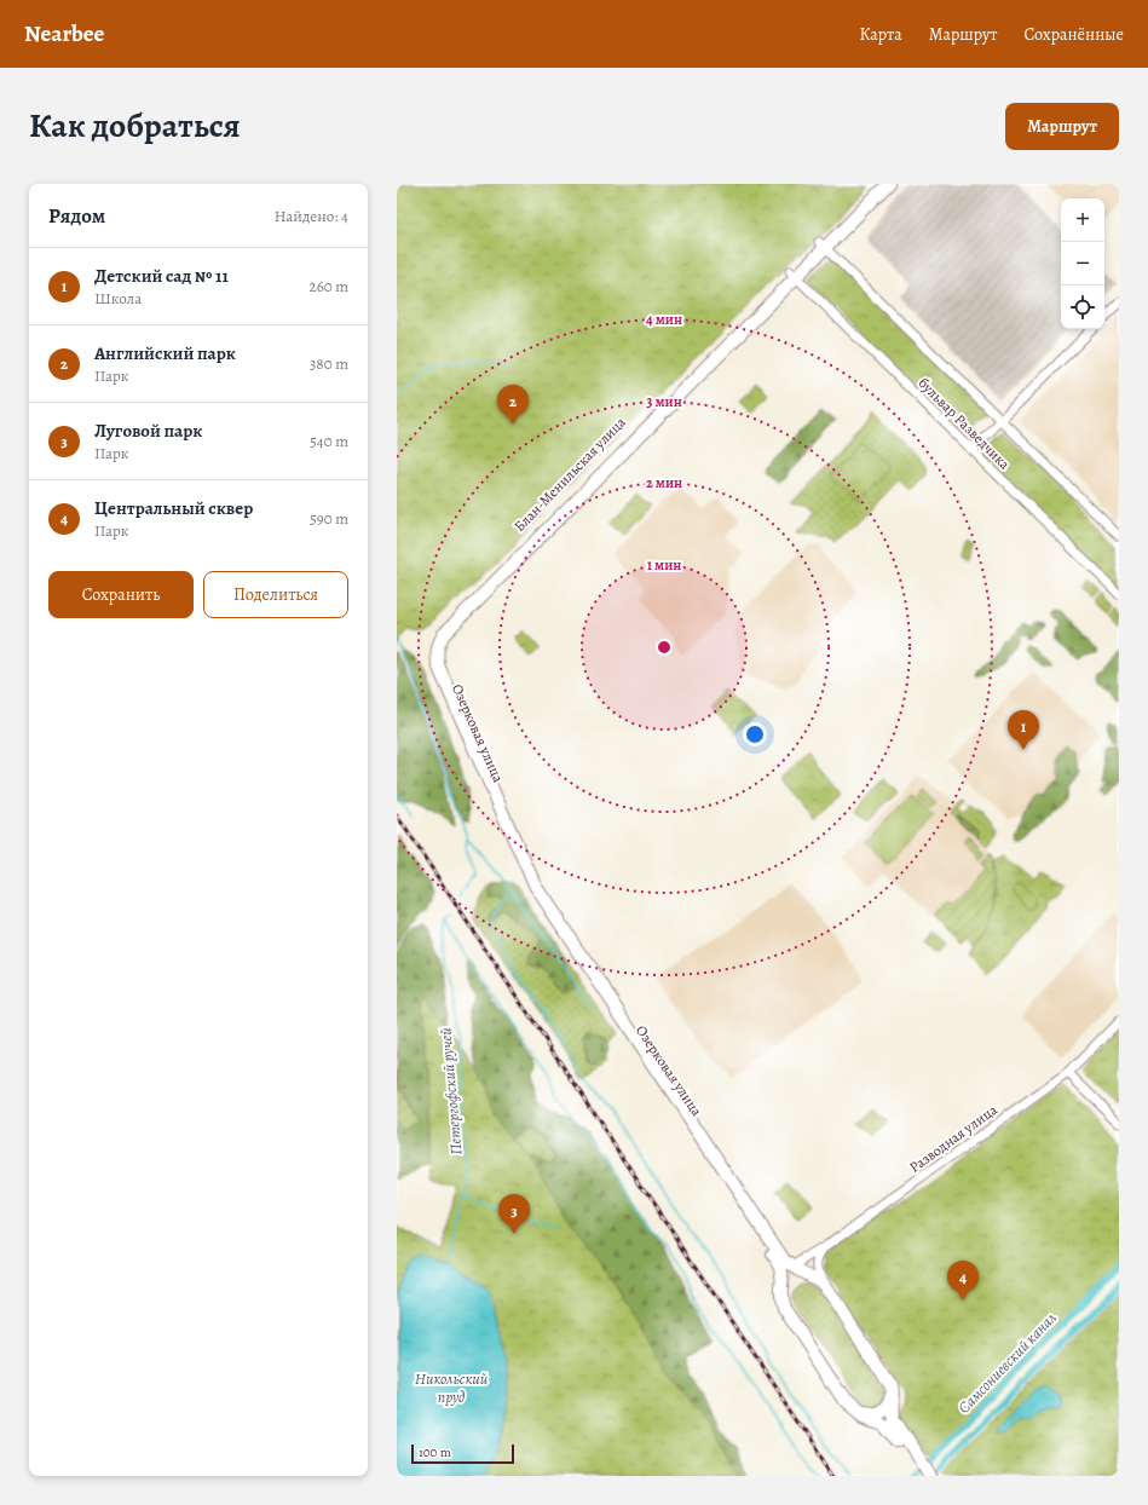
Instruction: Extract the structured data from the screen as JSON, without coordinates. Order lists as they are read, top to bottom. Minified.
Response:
{"streets":{"street":["бульвар Разведчика","Блан-Менильская улица","Озерковая улица","Разводная улица"]},"crossings":[["бульвар Разведчика","Блан-Менильская улица"],["Блан-Менильская улица","Озерковая улица"],["Озерковая улица","Разводная улица"]],"water":["Петергофский ручей","Самсониевский канал","Никольский пруд"],"scale_bar":"100 m","page":{"header":"Nearbee","nav":["Карта","Маршрут","Сохранённые"],"title":"Как добраться","buttons":["Маршрут",["Сохранить","Поделиться"]],"heading":["Рядом","Найдено: 4"],"map_buttons":["+","−"],"list":[{"mark":"1","name":"Детский сад № 11","note":"Школа","value":"260 m"},{"mark":"2","name":"Английский парк","note":"Парк","value":"380 m"},{"mark":"3","name":"Луговой парк","note":"Парк","value":"540 m"},{"mark":"4","name":"Центральный сквер","note":"Парк","value":"590 m"}],"pins":["2","1","3","4"],"scale":"100 m"},"rings":["4 мин","3 мин","2 мин","1 мин"]}
